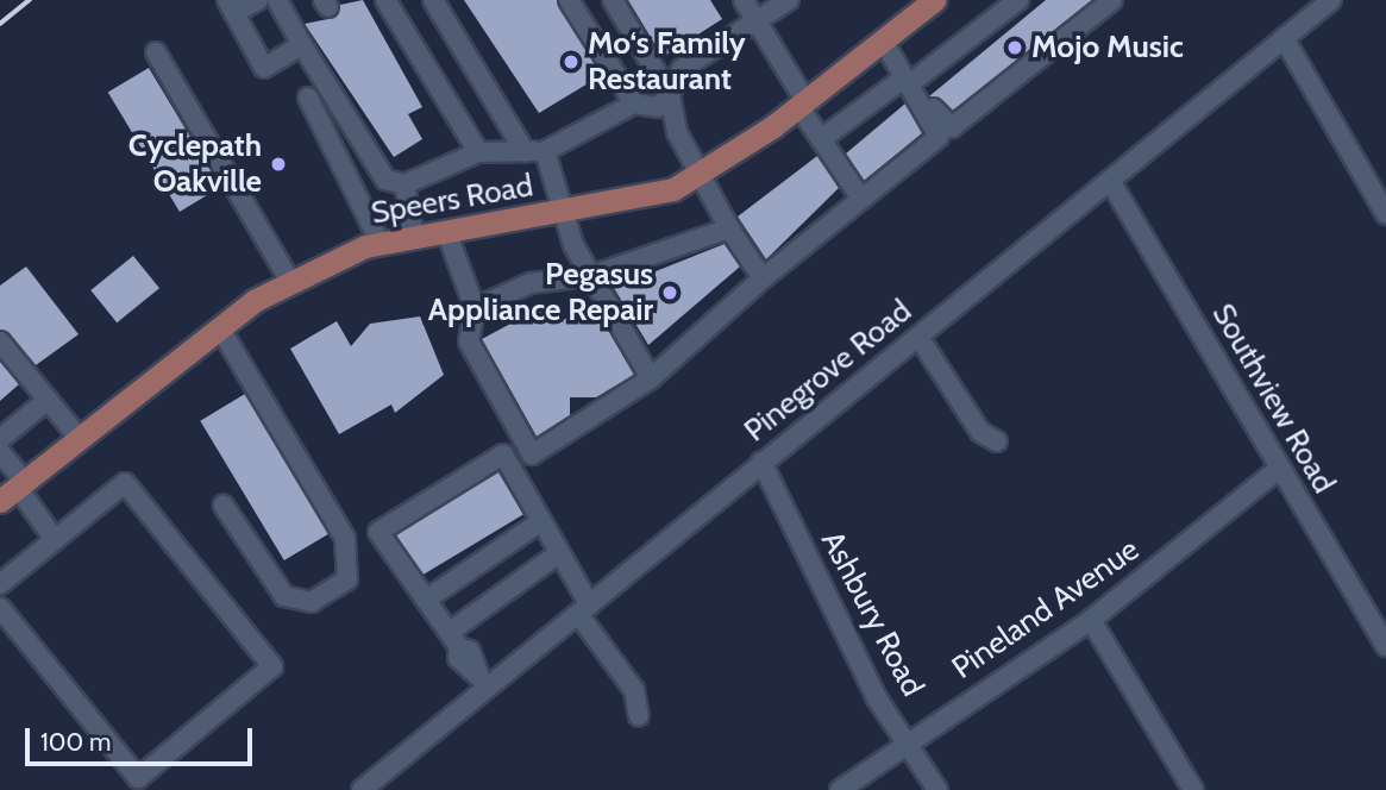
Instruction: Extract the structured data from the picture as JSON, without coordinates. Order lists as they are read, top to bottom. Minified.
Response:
{"streets":{"main road":["Speers Road"],"street":["Pinegrove Road","Southview Road","Pineland Avenue","Ashbury Road"]},"crossings":[["Pinegrove Road","Southview Road"],["Pinegrove Road","Ashbury Road"],["Southview Road","Pineland Avenue"],["Pineland Avenue","Ashbury Road"]],"places":["Mojo Music","Mo‘s Family Restaurant","Cyclepath Oakville","Pegasus Appliance Repair"],"scale_bar":"100 m"}
